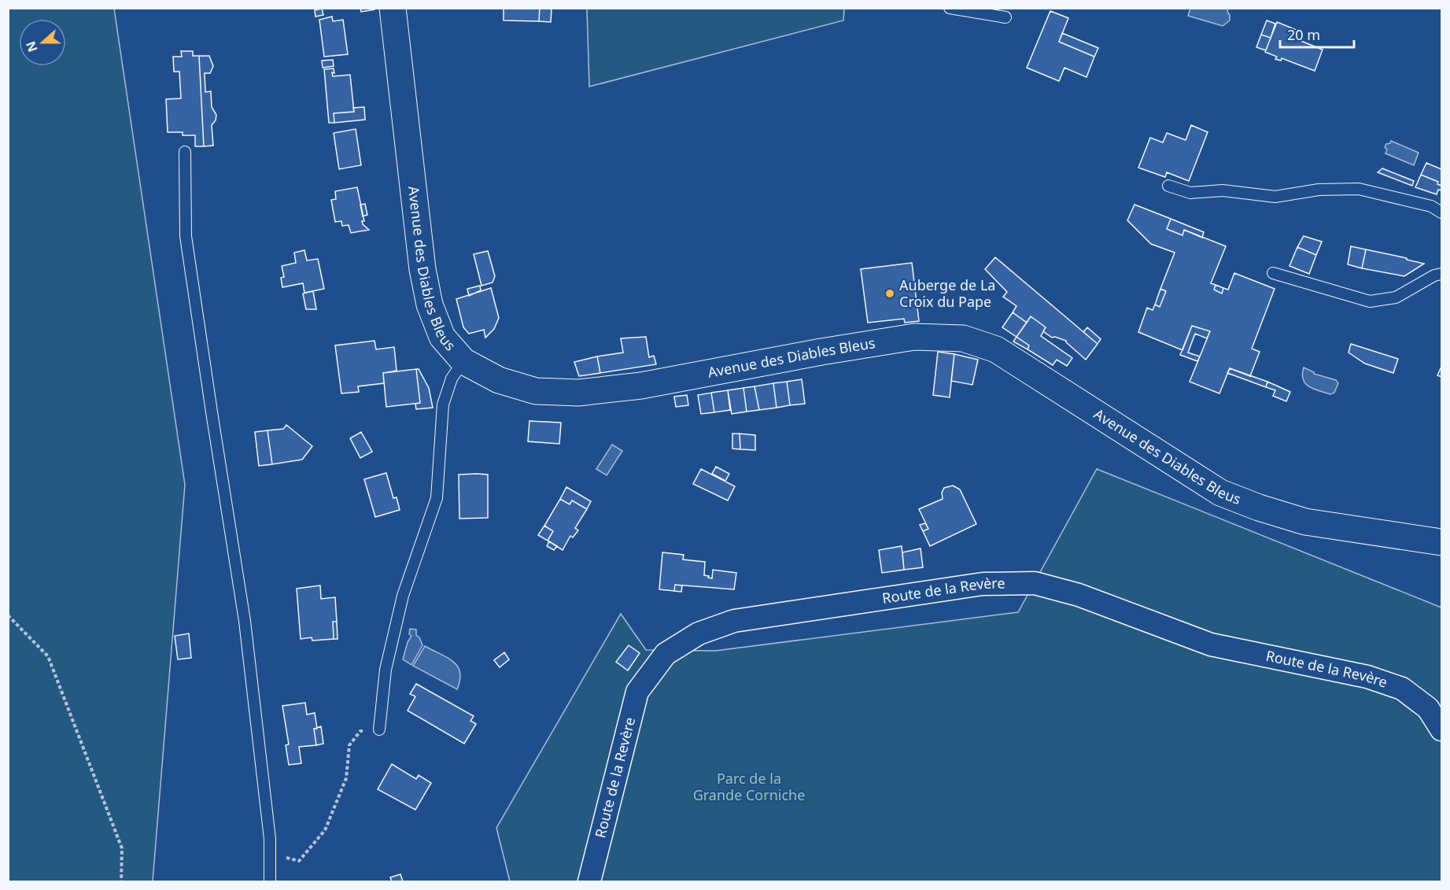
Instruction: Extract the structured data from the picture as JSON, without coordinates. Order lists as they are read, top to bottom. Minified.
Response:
{"streets":{"main road":["Avenue des Diables Bleus"],"street":["Route de la Revère"]},"parks":["Parc de la Grande Corniche"],"places":["Auberge de La Croix du Pape"],"scale_bar":"20 m","north":"left"}
